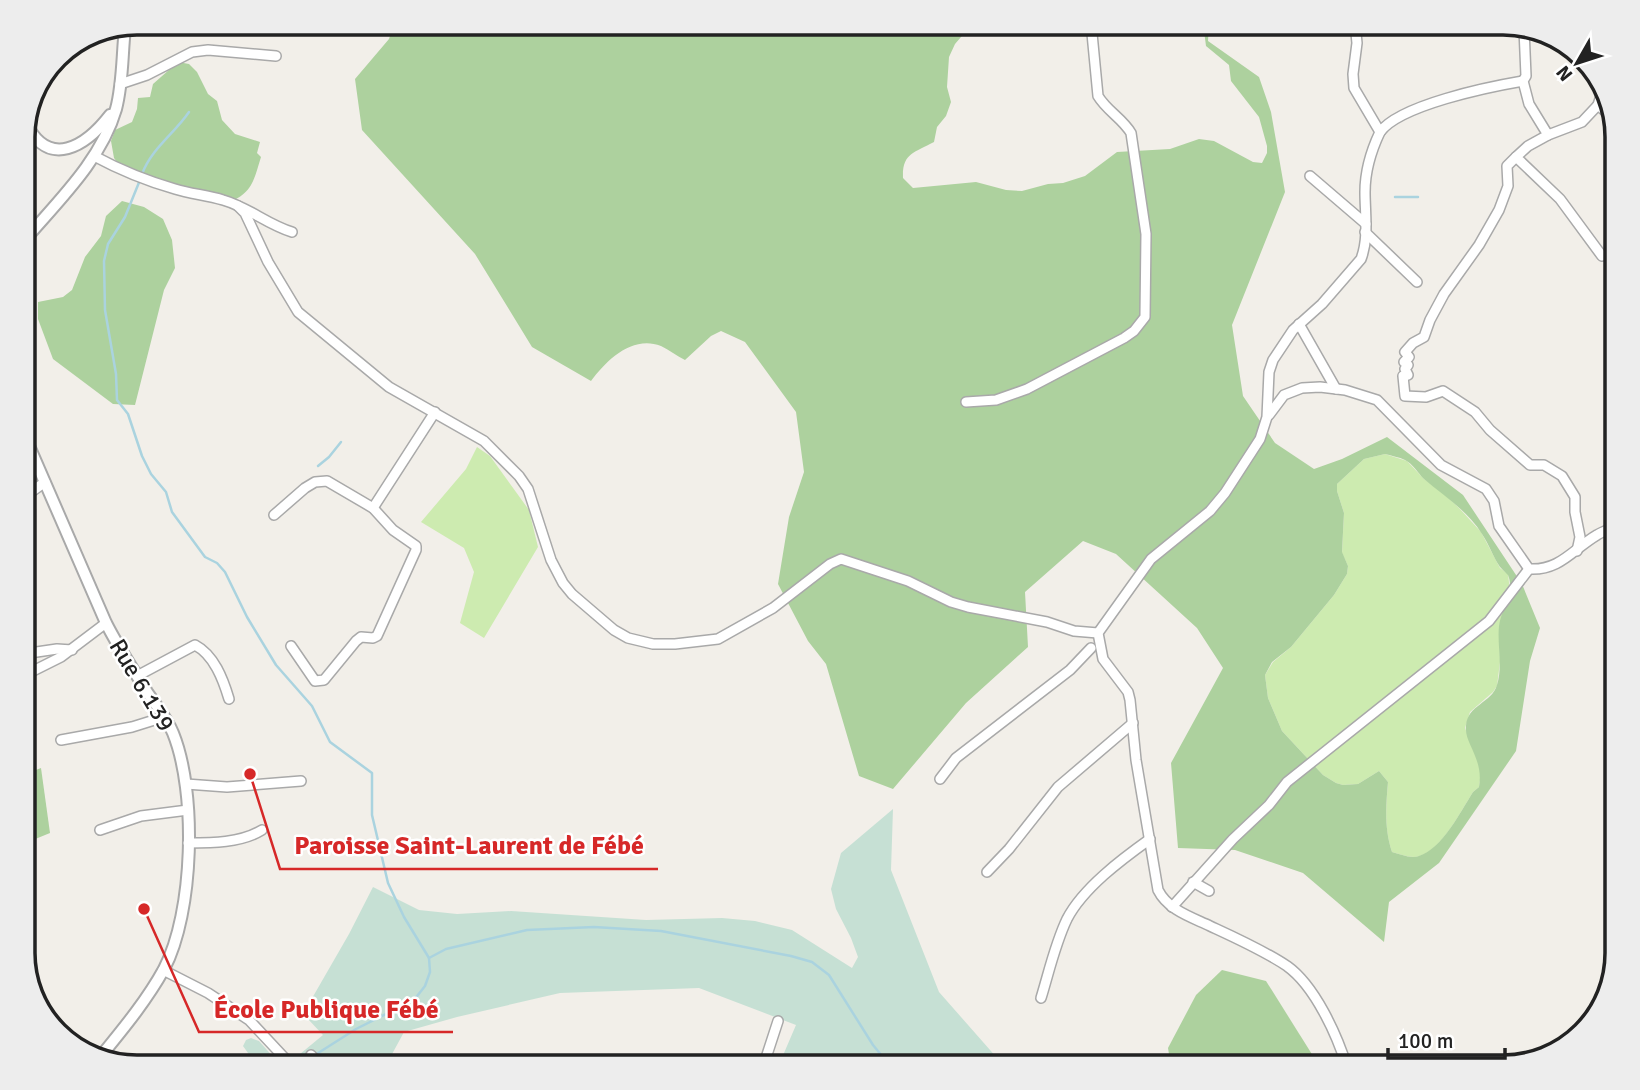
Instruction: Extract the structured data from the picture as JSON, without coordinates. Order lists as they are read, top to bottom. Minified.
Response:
{"streets":{"street":["Rue 6.139"]},"places":["Paroisse Saint-Laurent de Fébé","École Publique Fébé"],"scale_bar":"100 m","north":"bottom left"}
